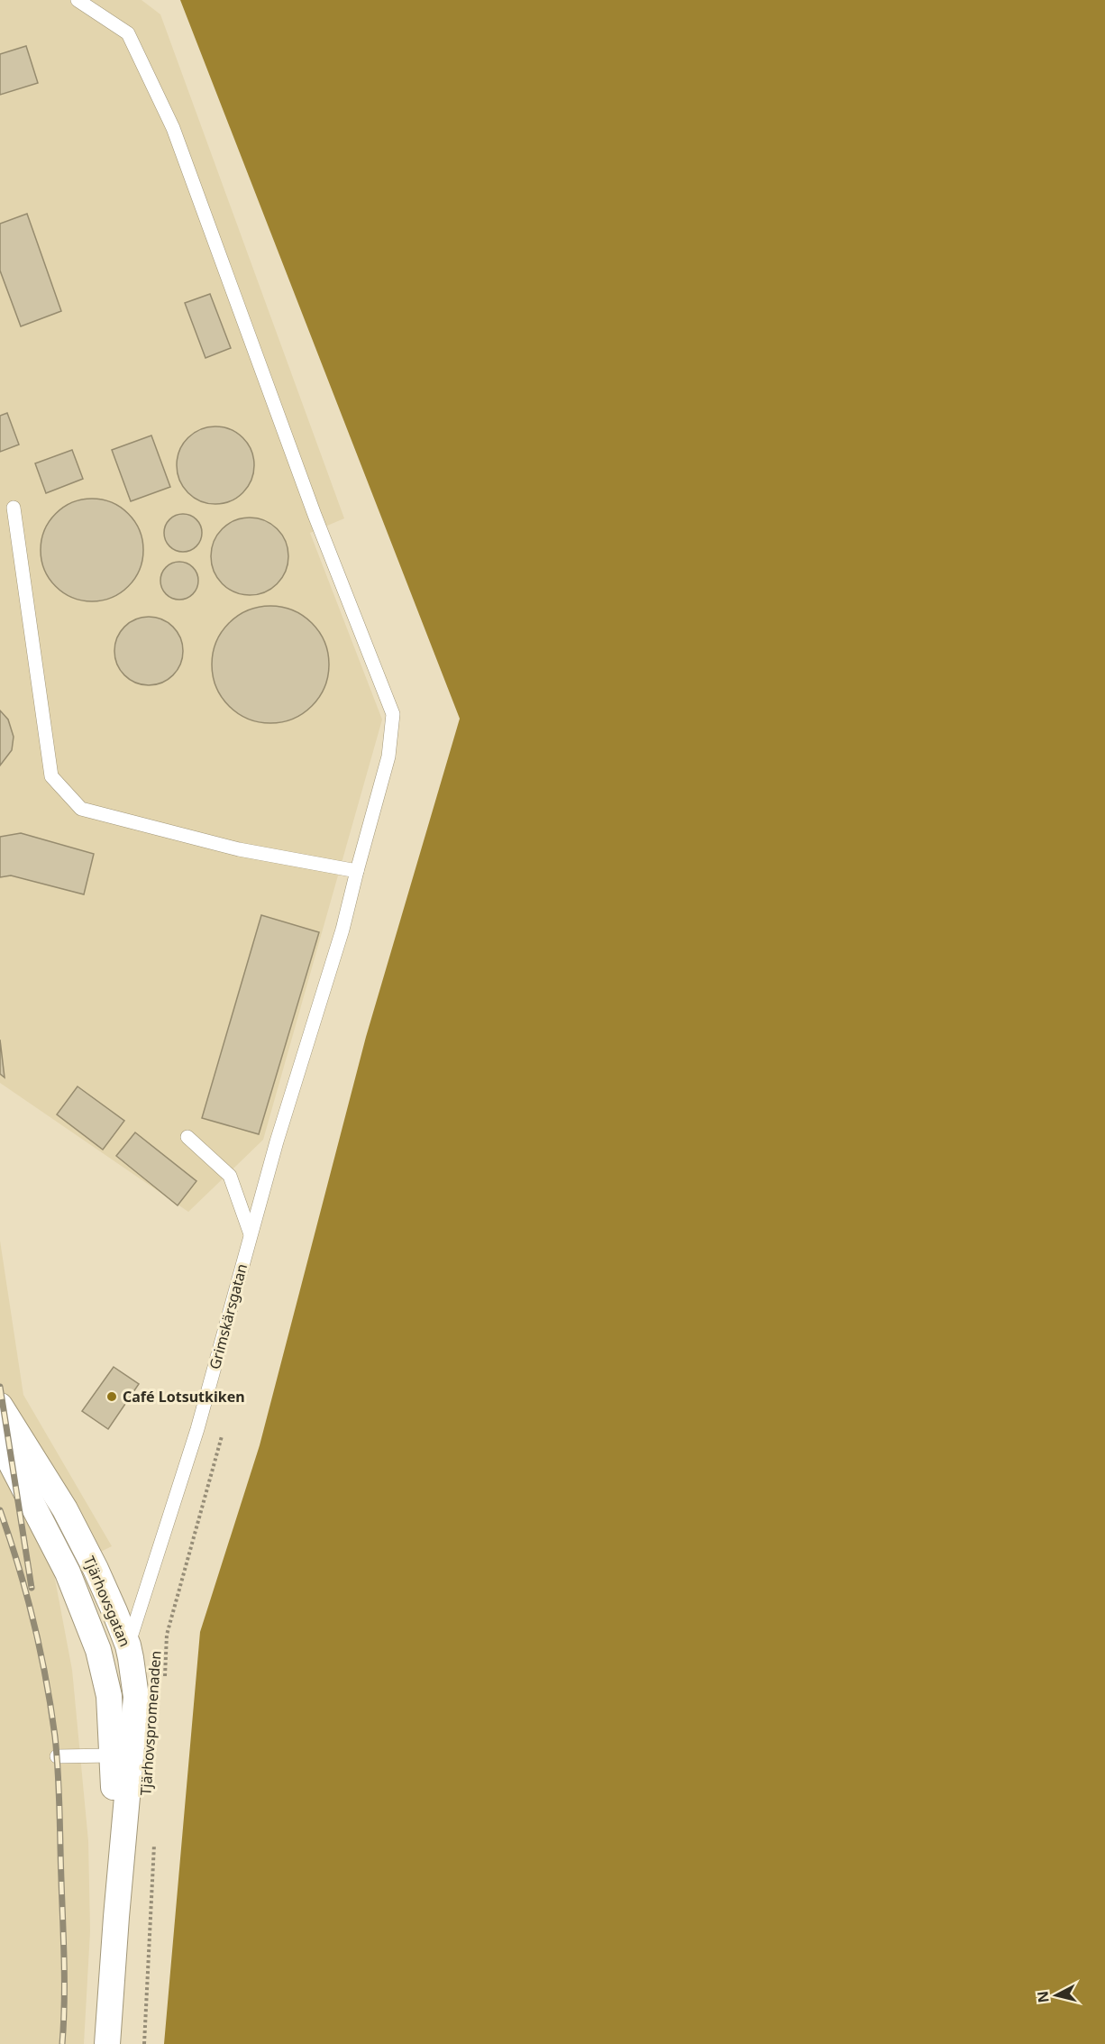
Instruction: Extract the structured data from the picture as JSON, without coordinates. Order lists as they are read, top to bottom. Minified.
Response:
{"streets":{"street":["Tjärhovsgatan"],"lane":["Grimskärsgatan"],"path":["Tjärhovspromenaden"]},"crossings":[["Grimskärsgatan","Tjärhovsgatan"],["Grimskärsgatan","Tjärhovspromenaden"]],"places":["Café Lotsutkiken"],"north":"left"}
